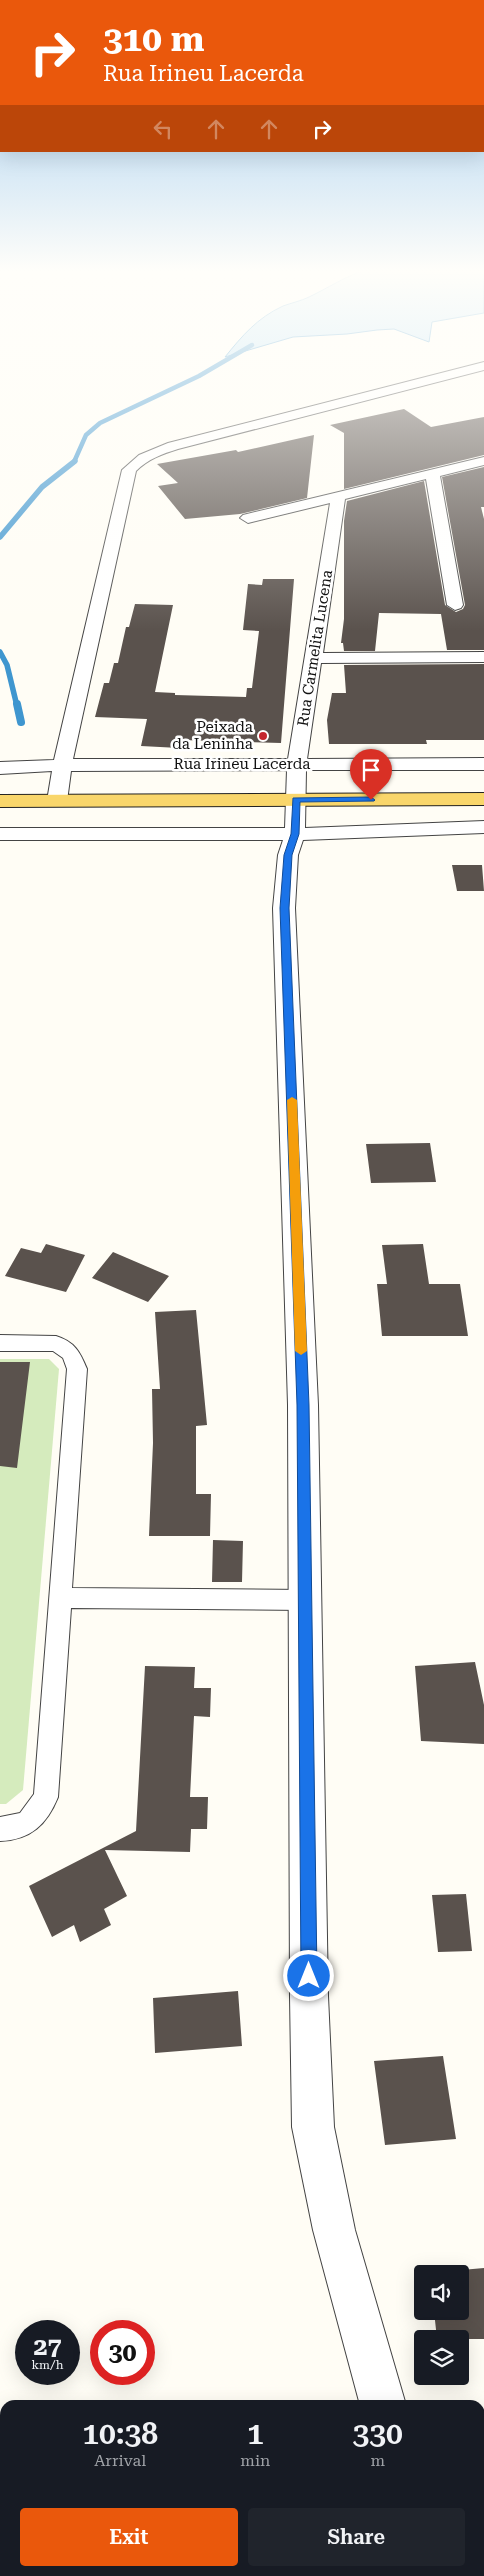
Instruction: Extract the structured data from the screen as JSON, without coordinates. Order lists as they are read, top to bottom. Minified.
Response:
{"streets":{"street":["Rua Carmelita Lucena","Rua Irineu Lacerda"]},"crossings":[["Rua Carmelita Lucena","Rua Irineu Lacerda"]],"places":["Peixada da Leninha"],"page":{"turn":["310 m","Rua Irineu Lacerda"],"speed":"27 km/h","limit":"30","eta":["10:38","Arrival","1","min","330","m"],"buttons":["Exit","Share"]}}
